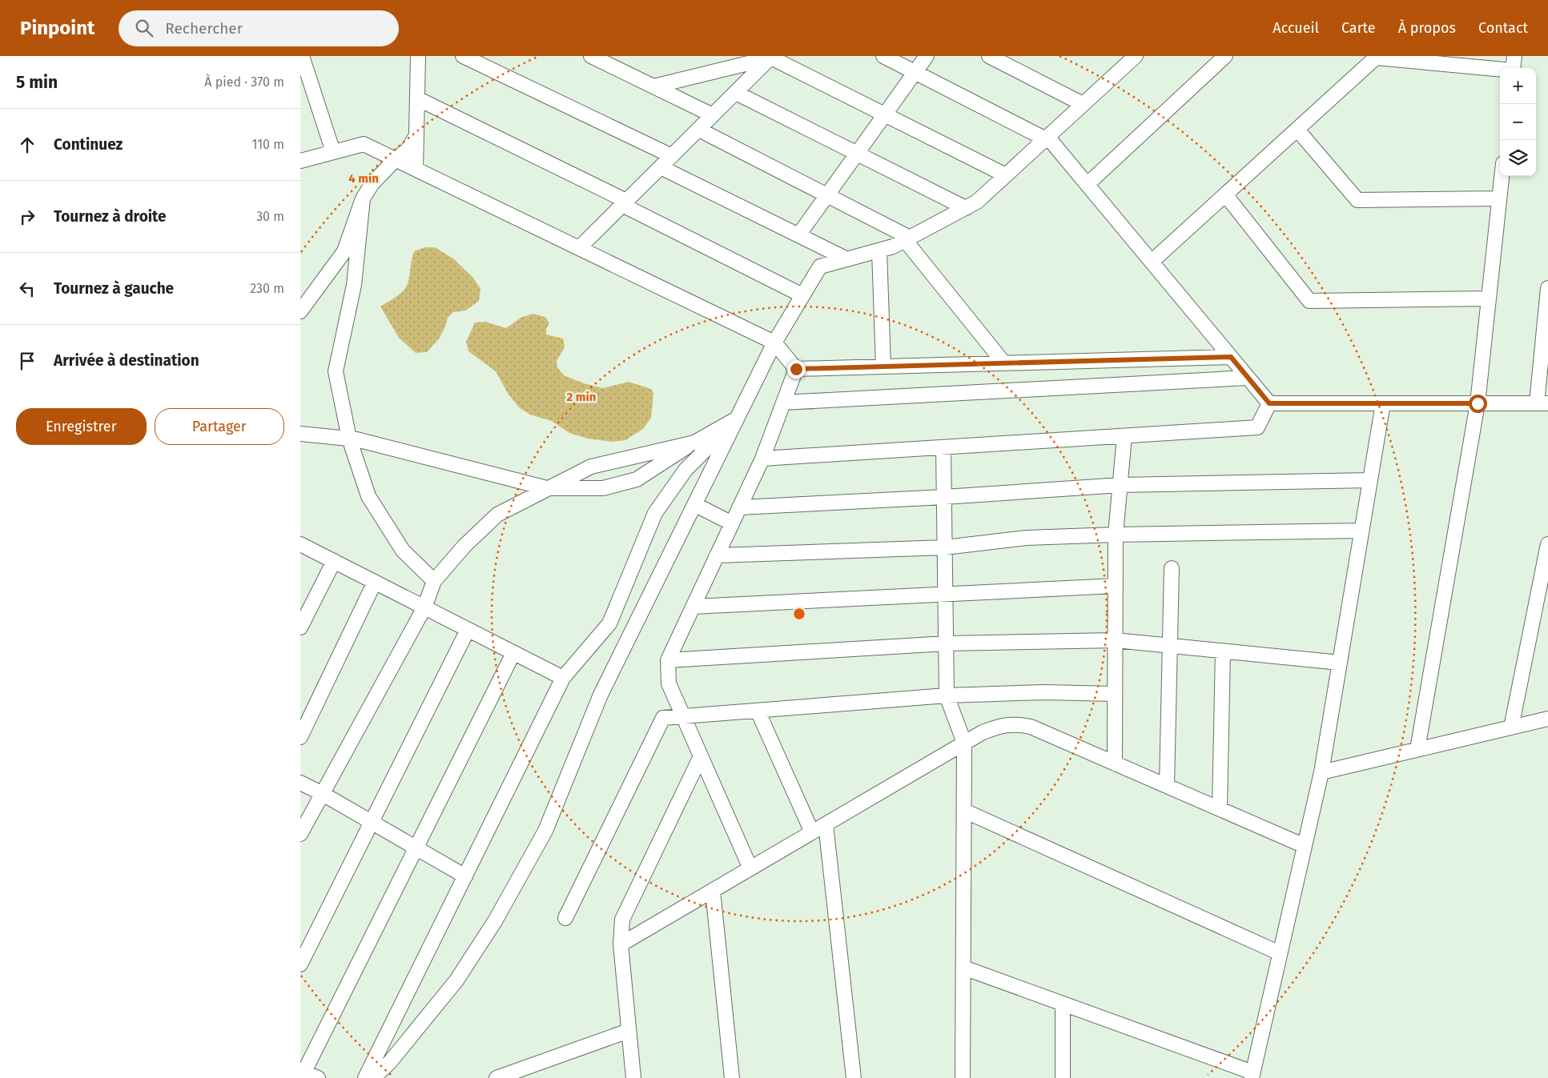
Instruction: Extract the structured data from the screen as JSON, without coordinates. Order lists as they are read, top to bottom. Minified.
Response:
{"page":{"header":"Pinpoint","search":"Rechercher","nav":["Accueil","Carte","À propos","Contact"],"heading":["5 min","À pied · 370 m"],"map_buttons":["+","−"],"list":[["Continuez","110 m"],["Tournez à droite","30 m"],["Tournez à gauche","230 m"],"Arrivée à destination"],"buttons":["Enregistrer","Partager"]},"rings":["4 min","2 min"]}
